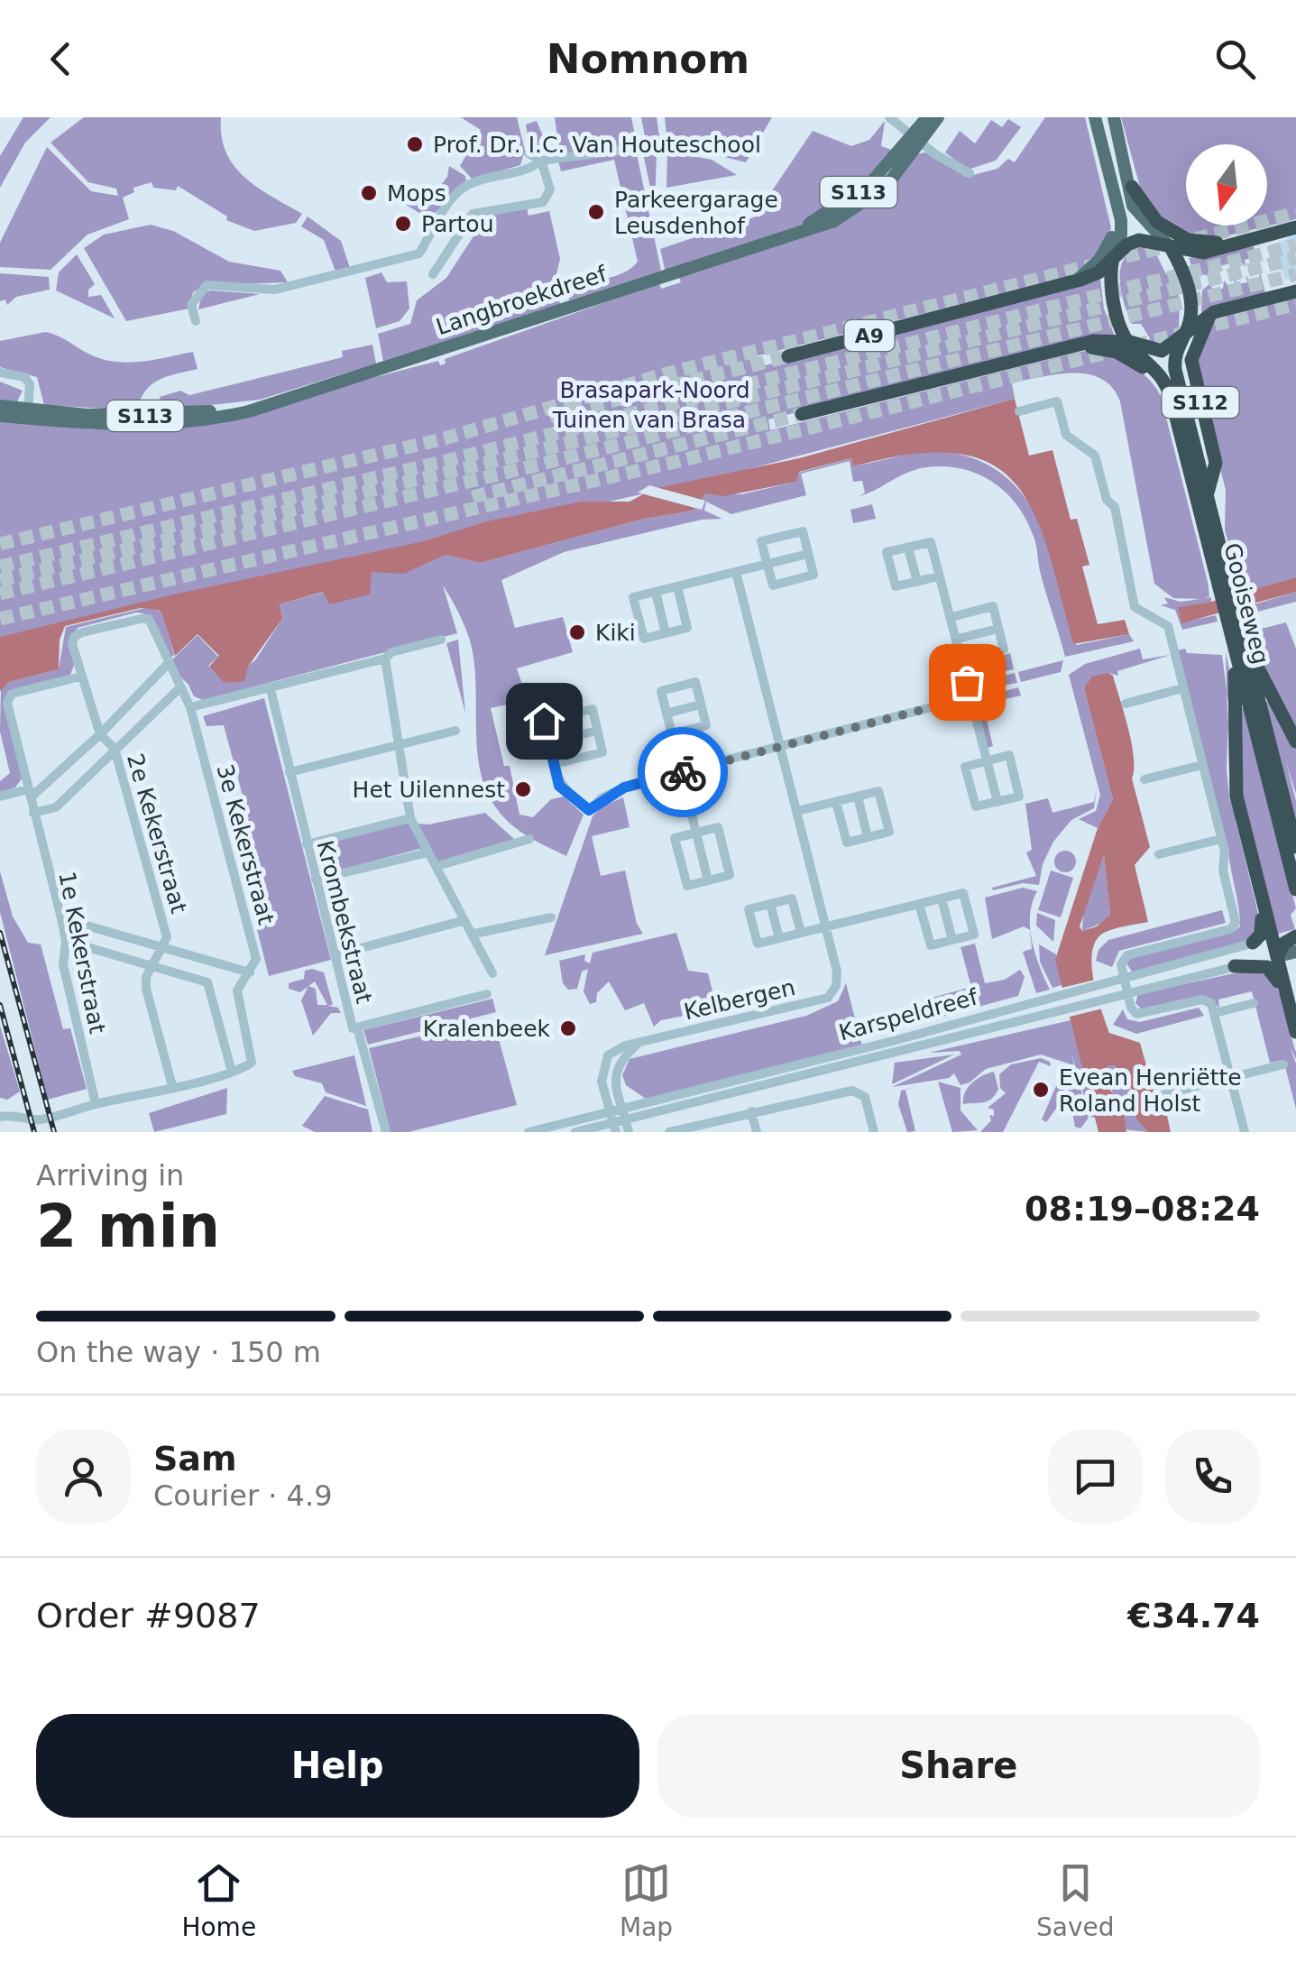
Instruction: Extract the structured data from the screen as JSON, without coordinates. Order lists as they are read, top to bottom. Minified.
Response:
{"streets":{"highway":["A9","S112","Gooiseweg"],"main road":["S113","Langbroekdreef","Karspeldreef"],"street":["2e Kekerstraat","3e Kekerstraat","Krombekstraat","1e Kekerstraat","Kelbergen"]},"crossings":[["A9","S112"],["A9","Gooiseweg"],["S112","Gooiseweg"],["2e Kekerstraat","3e Kekerstraat"],["2e Kekerstraat","1e Kekerstraat"],["Kelbergen","Karspeldreef"]],"parks":["Brasapark-Noord","Tuinen van Brasa"],"places":["Prof. Dr. I.C. Van Houteschool","Mops","Parkeergarage Leusdenhof","Partou","Kiki","Het Uilennest","Kralenbeek","Evean Henriëtte Roland Holst"],"north":"bottom","page":{"header":"Nomnom","heading":["2 min","Arriving in","08:19–08:24"],"panel":["Sam","Courier · 4.9","Order #9087","€34.74"],"bar":"On the way · 150 m","buttons":["Help","Share"],"tabs":["Home","Map","Saved"]}}
